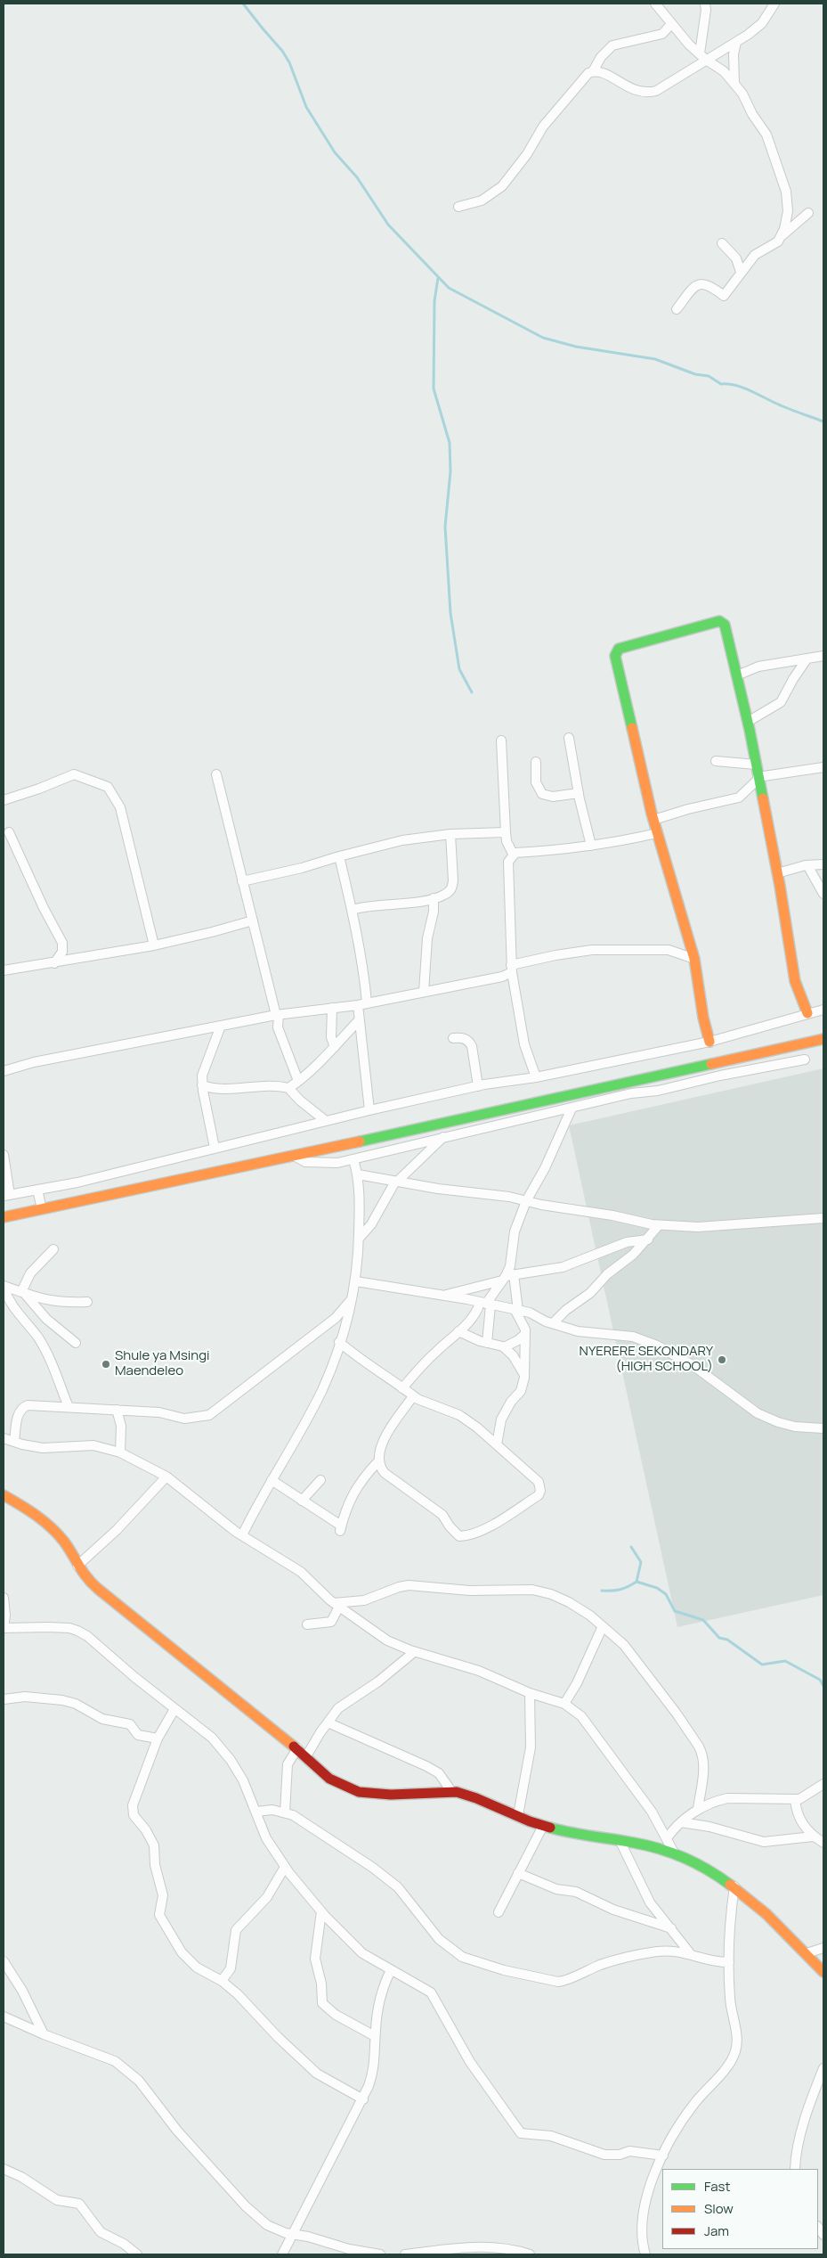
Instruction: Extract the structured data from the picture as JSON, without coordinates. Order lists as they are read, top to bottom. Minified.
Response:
{"places":["NYERERE SEKONDARY (HIGH SCHOOL)","Shule ya Msingi Maendeleo"],"legend":["Fast","Slow","Jam"]}
